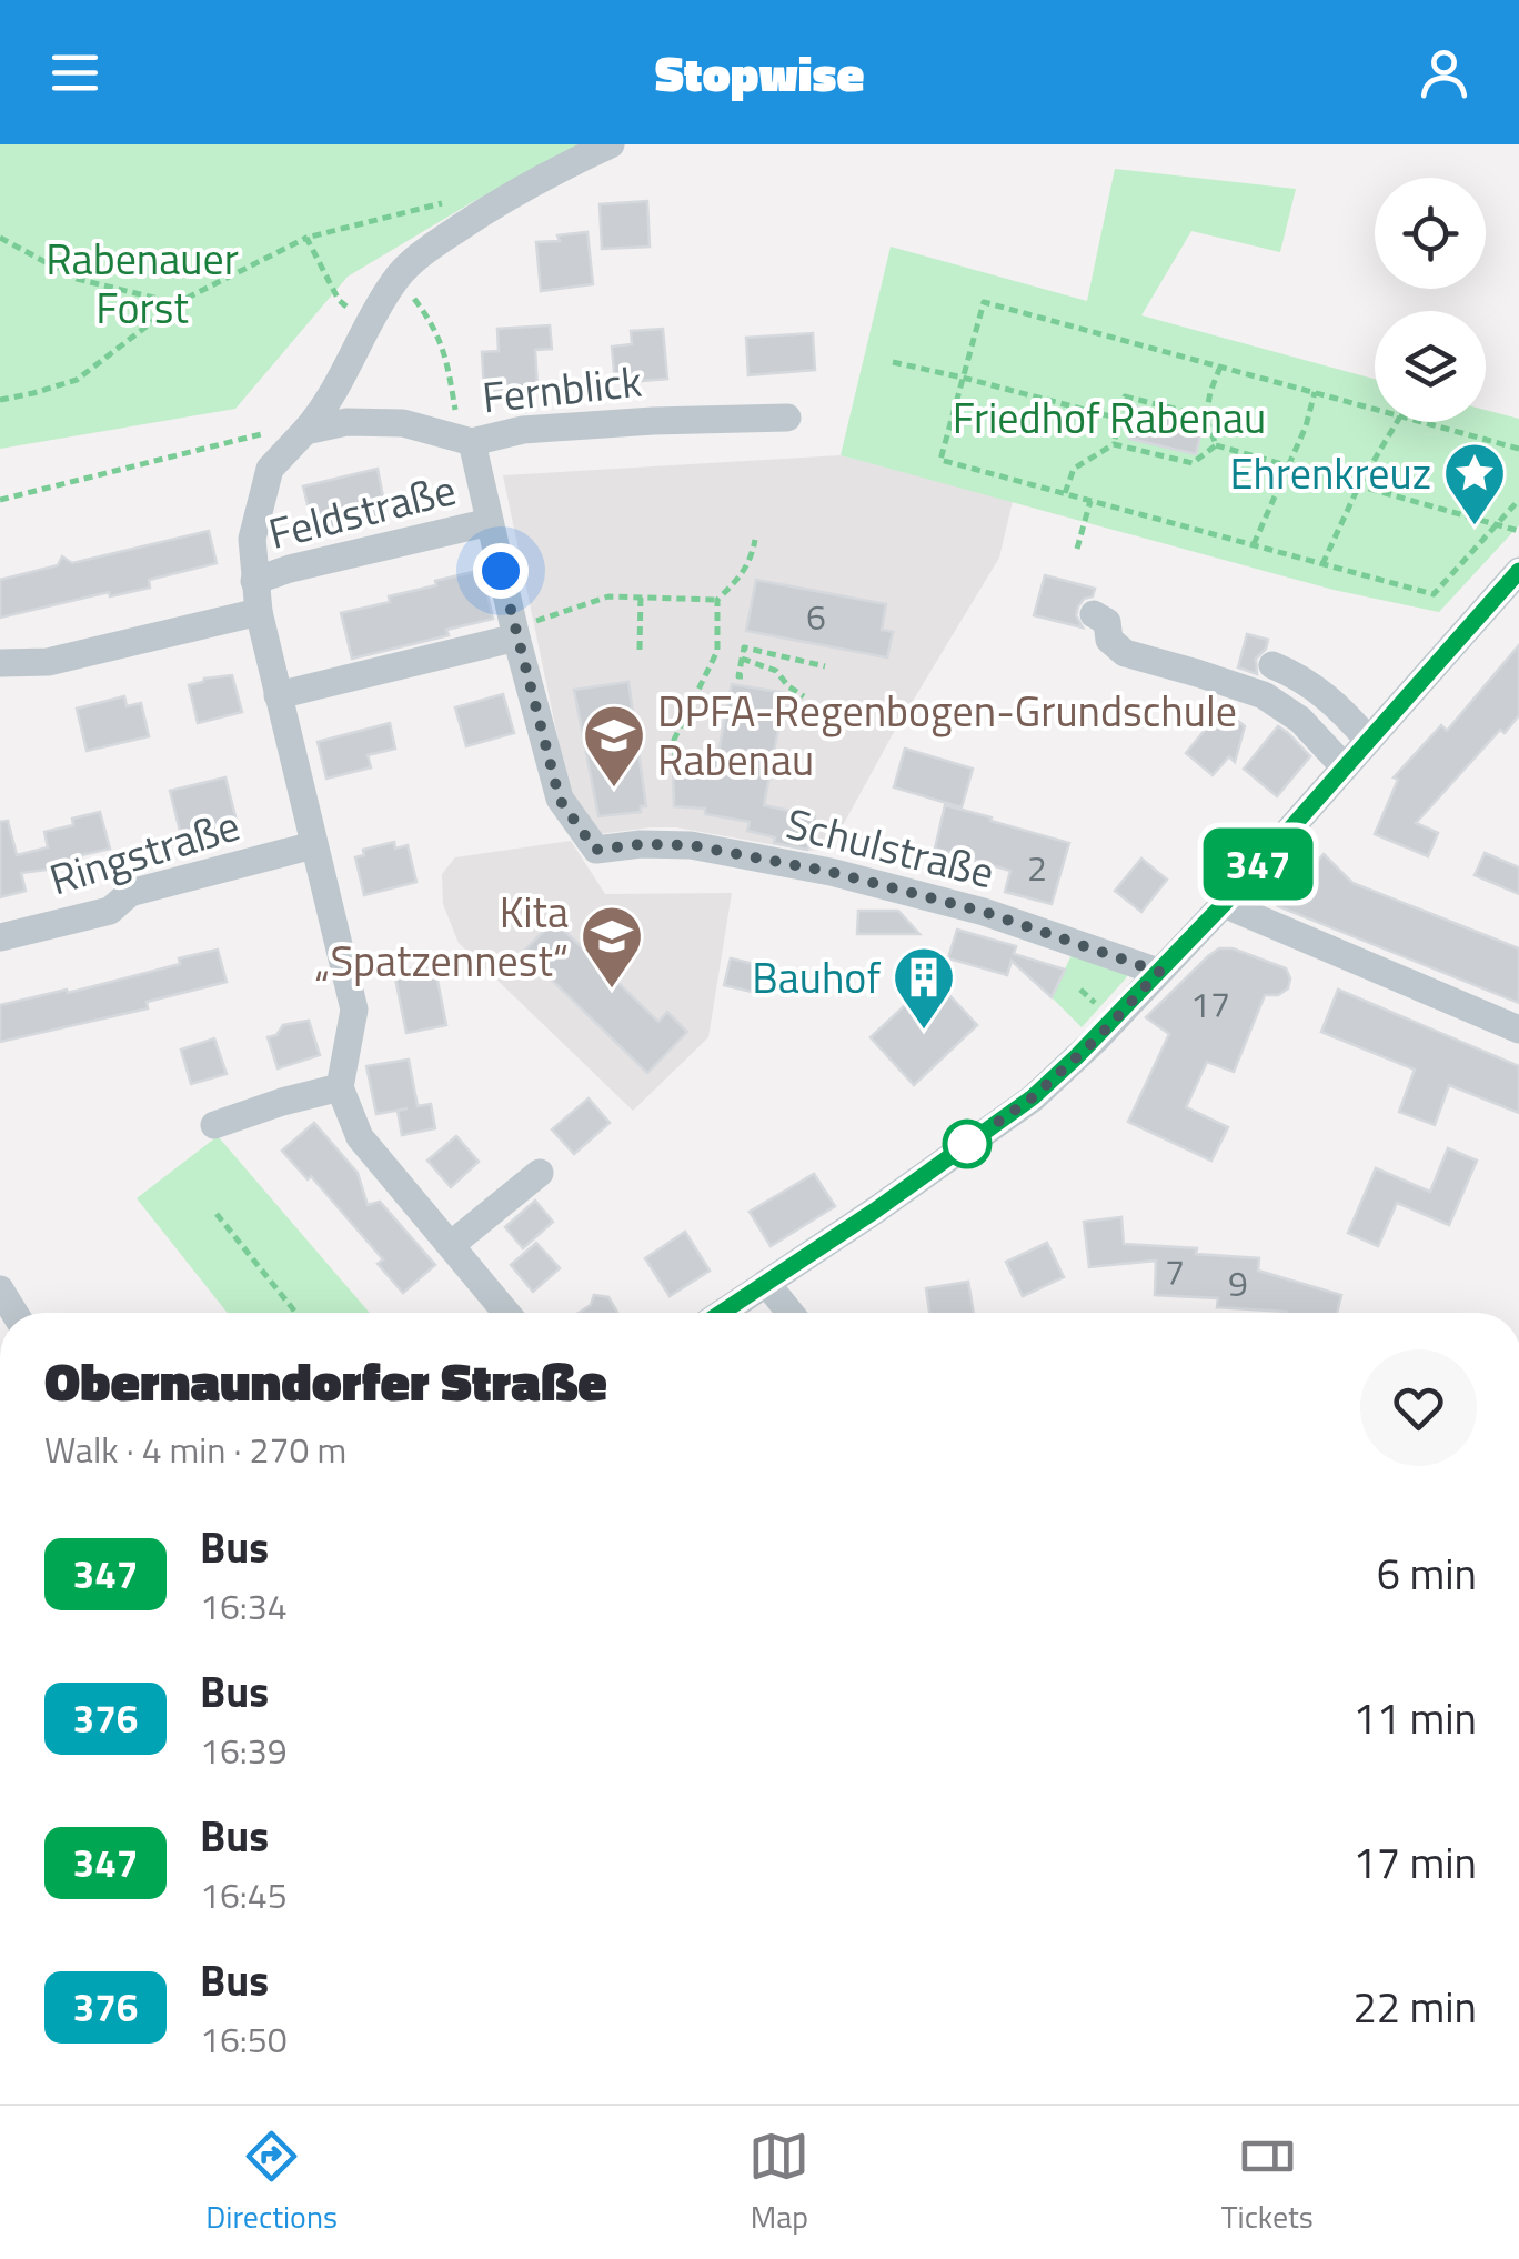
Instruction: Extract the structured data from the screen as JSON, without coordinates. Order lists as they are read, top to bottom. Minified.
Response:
{"streets":{"street":["Fernblick","Feldstraße","Schulstraße","Ringstraße"]},"crossings":[["Fernblick","Feldstraße"],["Feldstraße","Ringstraße"]],"parks":["Rabenauer Forst","Friedhof Rabenau"],"places":{"place":["Ehrenkreuz"],"school or university":["DPFA-Regenbogen-Grundschule Rabenau","Kita „Spatzennest“"],"building":["Bauhof"]},"lines":["bus line 347"],"house_numbers":["6","2","17","7","9"],"page":{"header":"Stopwise","on_map":"347","heading":["Obernaundorfer Straße","Walk · 4 min · 270 m"],"list":[{"mark":"347","name":"Bus","note":"16:34","value":"6 min"},{"mark":"376","name":"Bus","note":"16:39","value":"11 min"},{"mark":"347","name":"Bus","note":"16:45","value":"17 min"},{"mark":"376","name":"Bus","note":"16:50","value":"22 min"}],"tabs":["Directions","Map","Tickets"]}}
